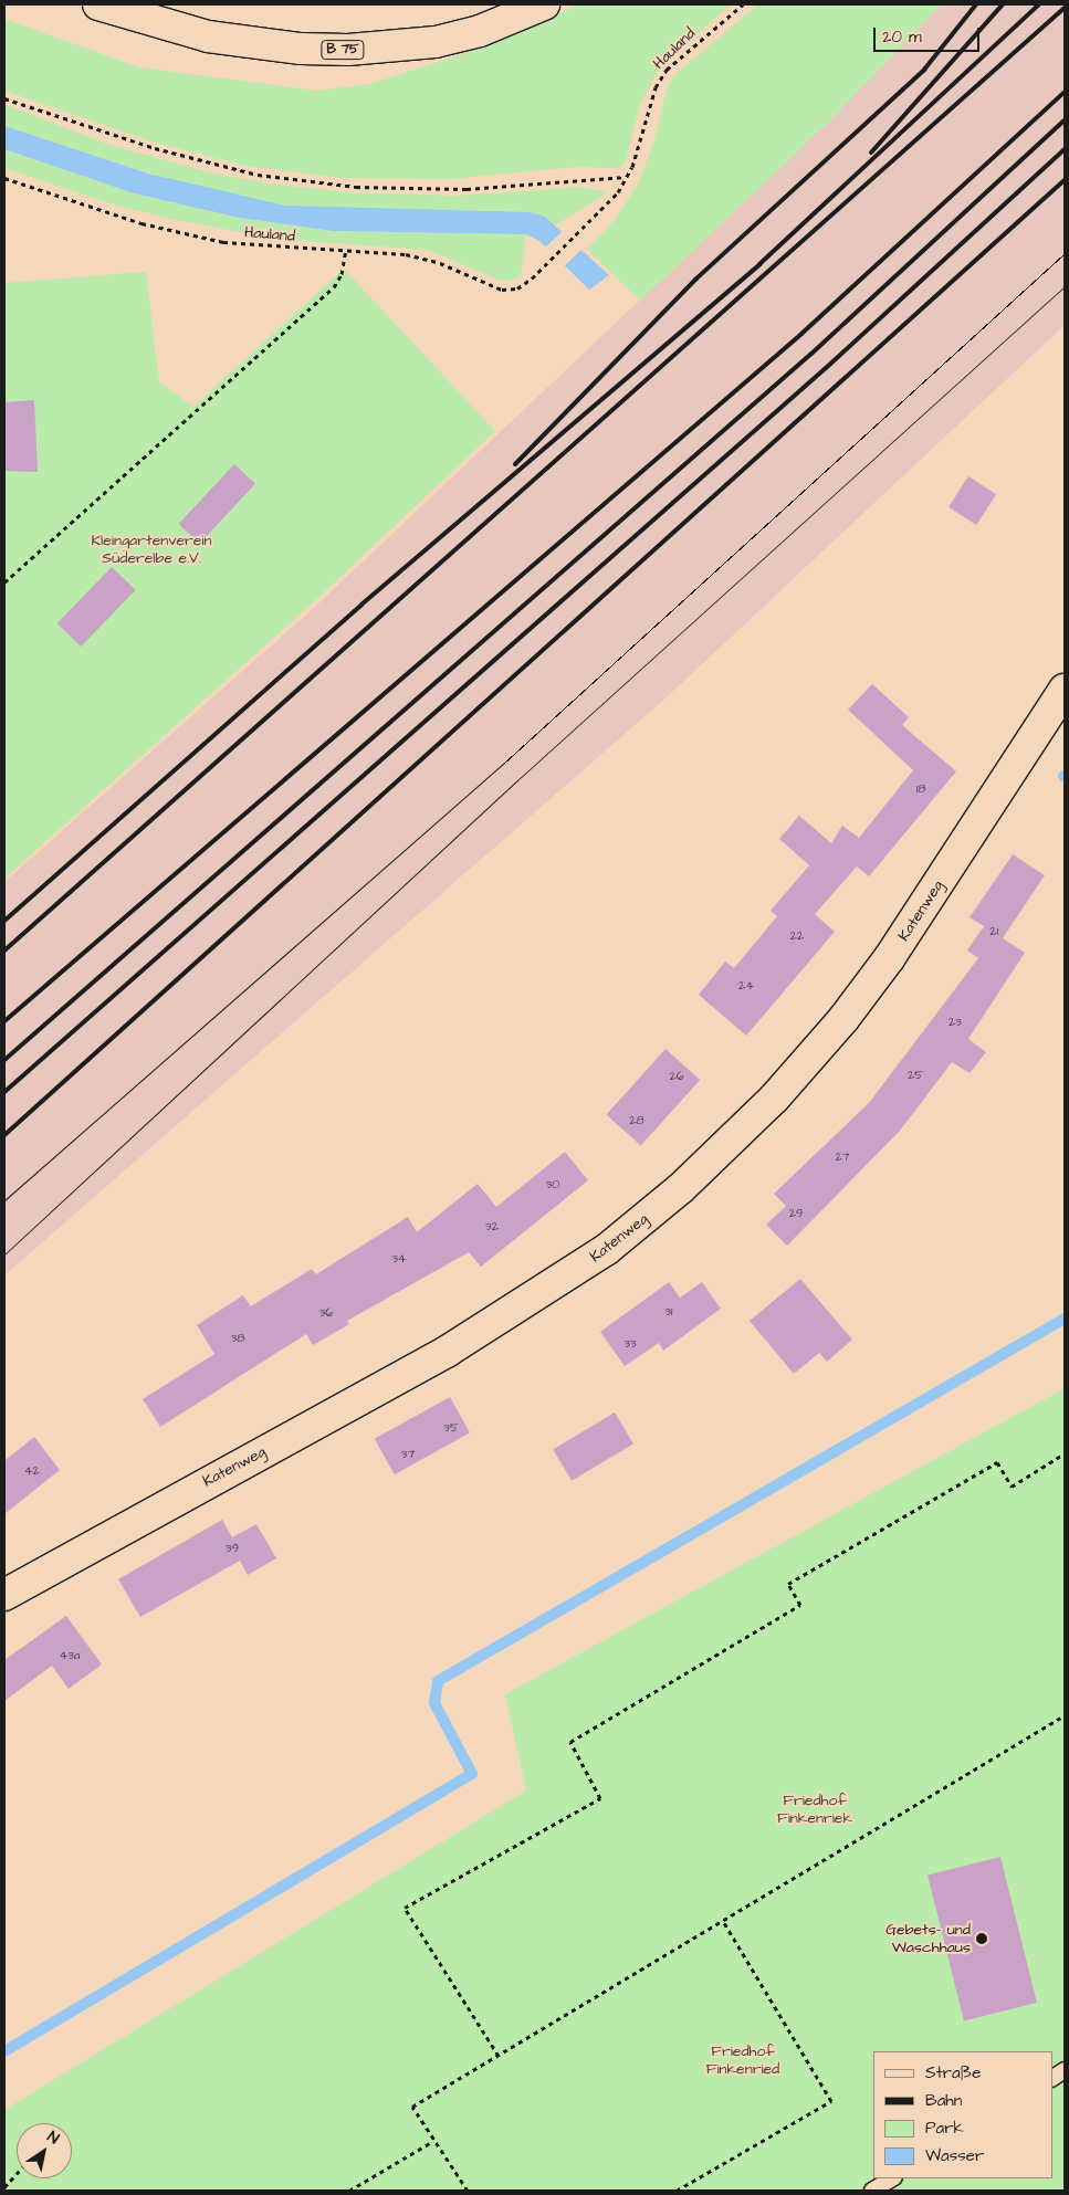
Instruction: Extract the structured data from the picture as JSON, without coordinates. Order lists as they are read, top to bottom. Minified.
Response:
{"streets":{"main road":["B 75","Katenweg"],"path":["Hauland"]},"parks":["Kleingartenverein Süderelbe e.V.","Friedhof Finkenriek","Friedhof Finkenried"],"places":["Gebets- und Waschhaus"],"house_numbers":["18","21","22","24","23","25","26","28","27","30","29","32","34","31","36","38","33","35","37","42","39","43a"],"legend":["Straße","Bahn","Park","Wasser"],"scale_bar":"20 m","north":"top right"}
